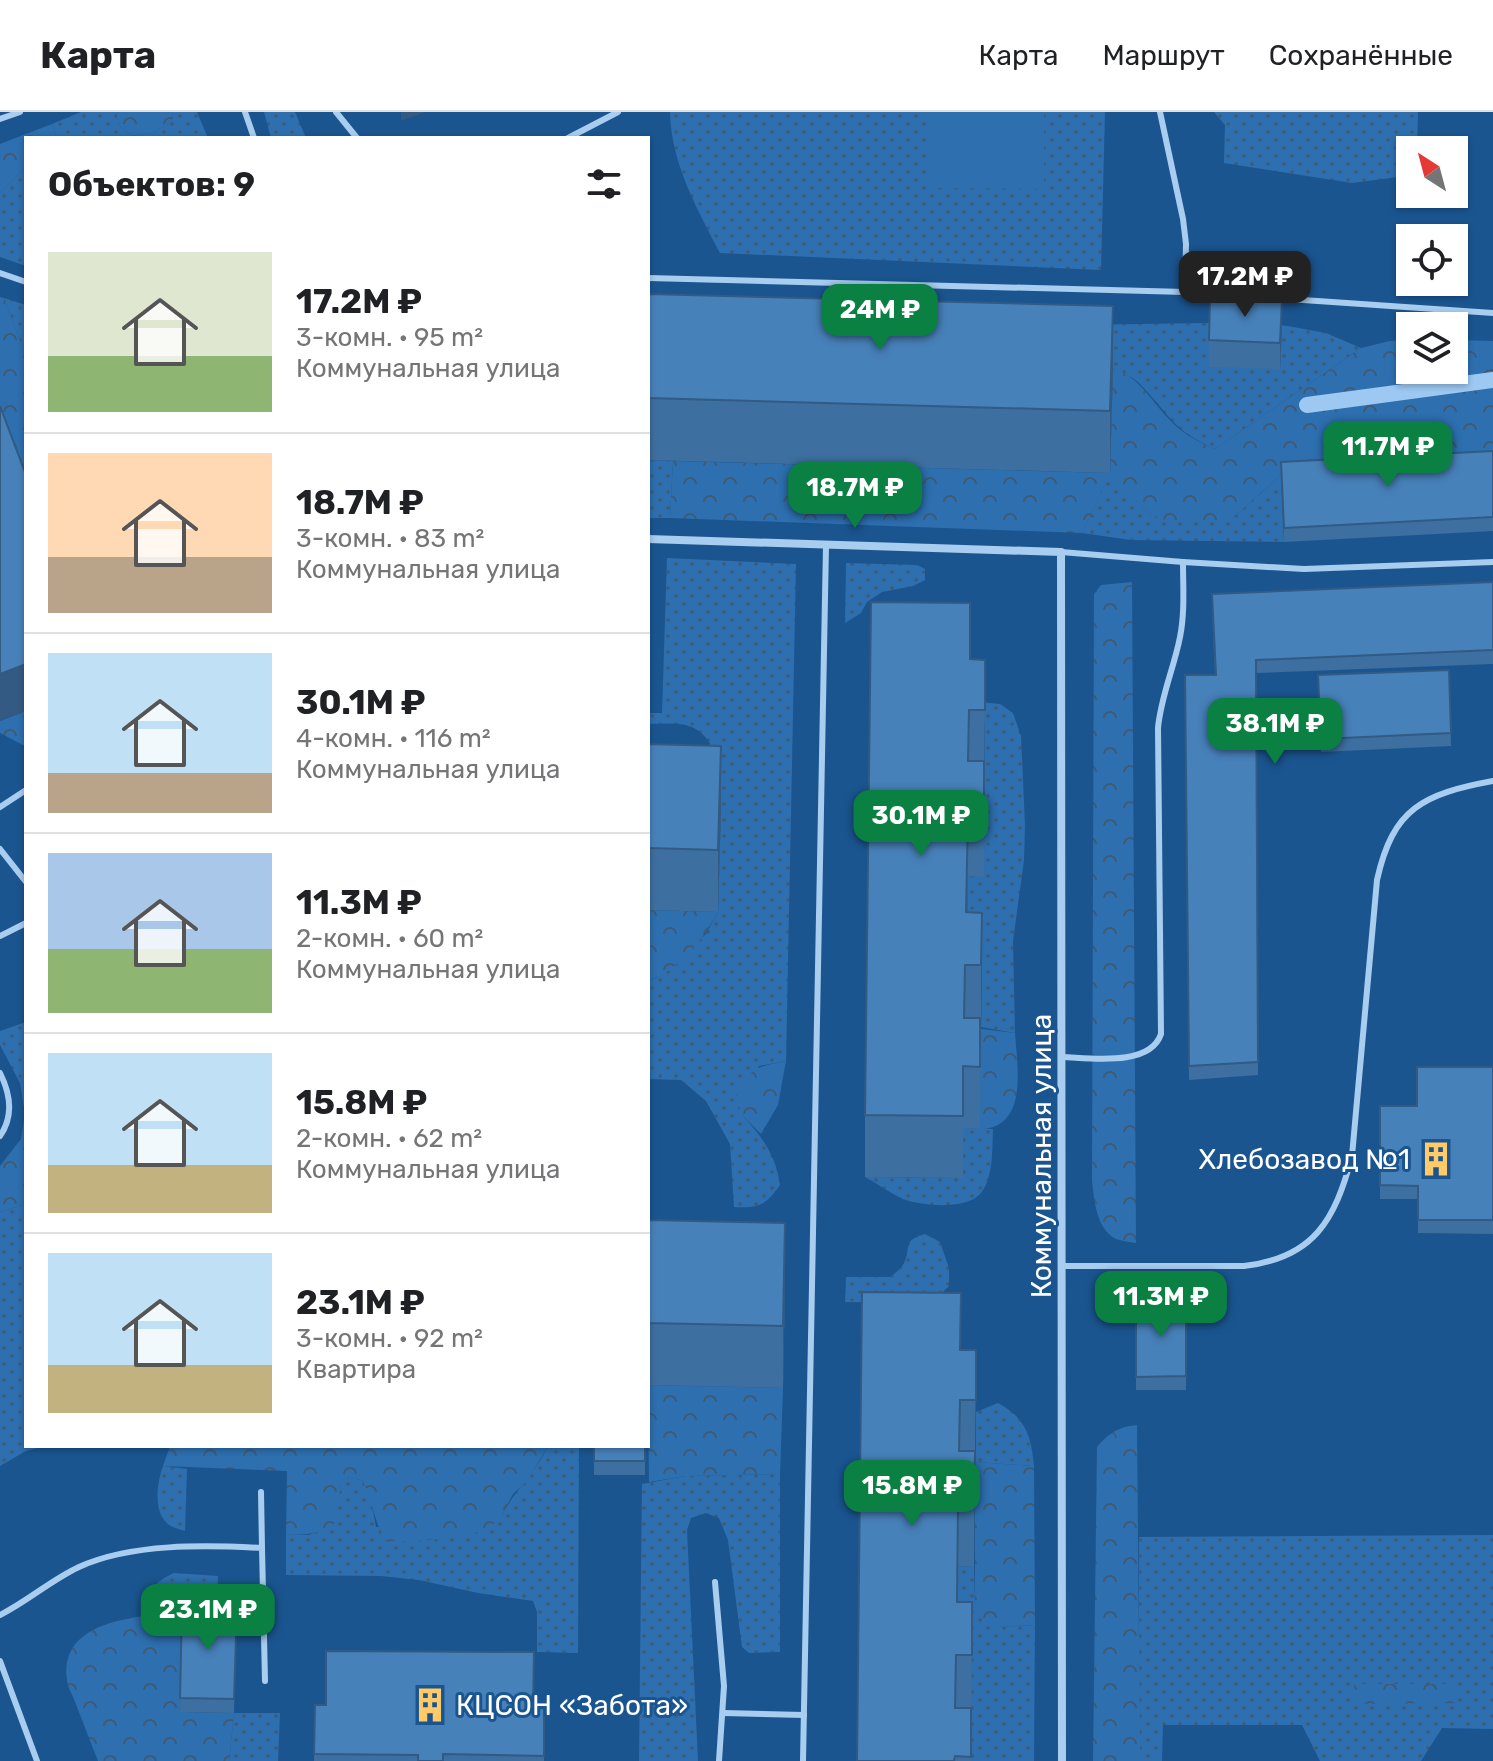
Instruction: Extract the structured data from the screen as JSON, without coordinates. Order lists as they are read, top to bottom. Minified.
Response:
{"streets":{"street":["Коммунальная улица"]},"places":{"building":["Хлебозавод №1","КЦСОН «Забота»"]},"north":"top left","page":{"header":"Карта","nav":["Карта","Маршрут","Сохранённые"],"heading":"Объектов: 9","list":[{"name":"17.2M ₽","note":"3-комн. · 95 m² · Коммунальная улица"},{"name":"18.7M ₽","note":"3-комн. · 83 m² · Коммунальная улица"},{"name":"30.1M ₽","note":"4-комн. · 116 m² · Коммунальная улица"},{"name":"11.3M ₽","note":"2-комн. · 60 m² · Коммунальная улица"},{"name":"15.8M ₽","note":"2-комн. · 62 m² · Коммунальная улица"},{"name":"23.1M ₽","note":"3-комн. · 92 m² · Квартира"}],"price":["17.2M ₽","24M ₽","11.7M ₽","18.7M ₽","38.1M ₽","30.1M ₽","11.3M ₽","15.8M ₽","23.1M ₽"]}}
